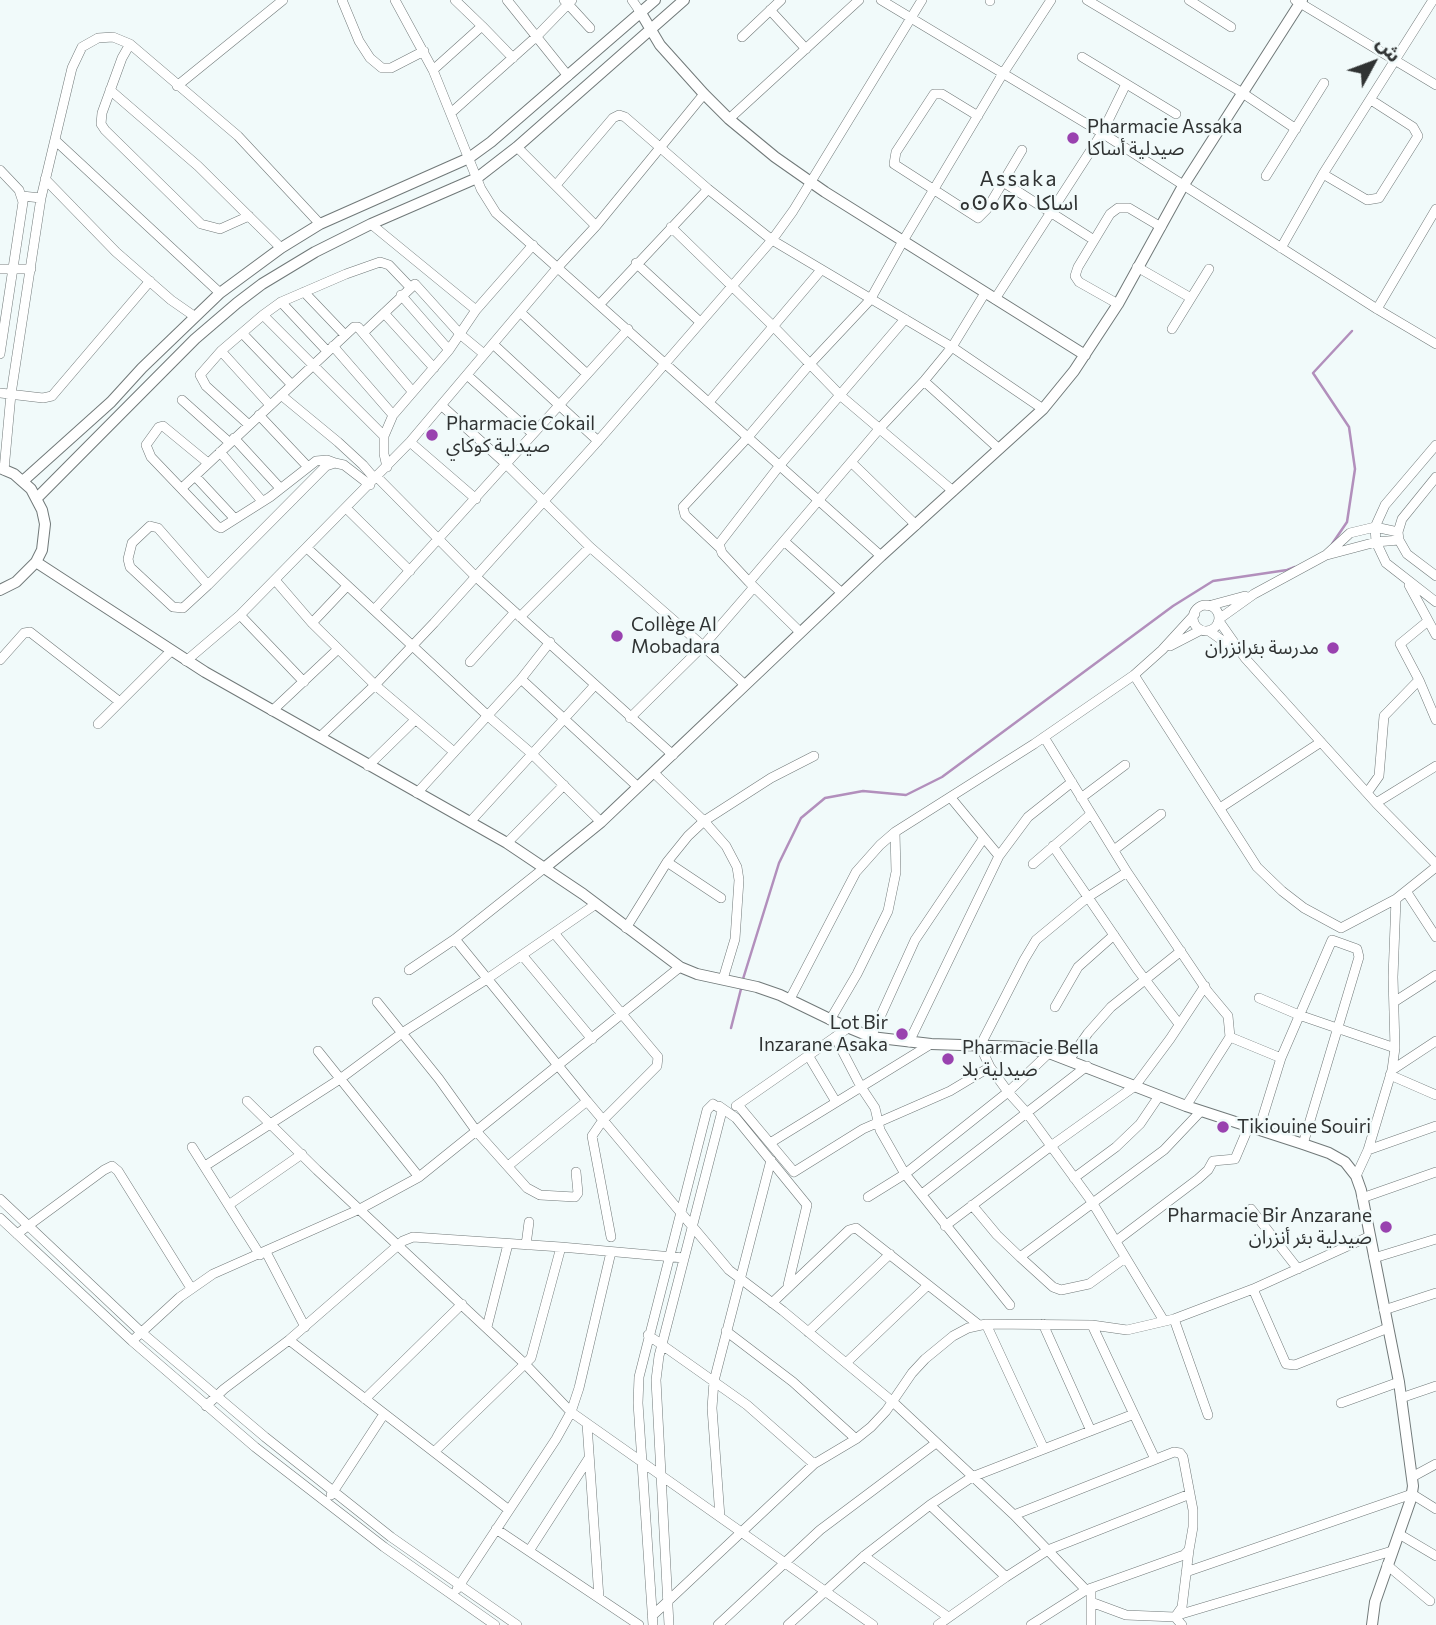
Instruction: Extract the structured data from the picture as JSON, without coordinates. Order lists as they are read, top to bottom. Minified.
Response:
{"districts":["Assaka ⴰⵙⴰⴽⴰ اساكا"],"places":["Pharmacie Assaka صيدلية أساكا","Pharmacie Cokail صيدلية كوكاي","Collège Al Mobadara","مدرسة بئرانزران","Lot Bir Inzarane Asaka","Pharmacie Bella صيدلية بلا","Tikiouine Souiri","Pharmacie Bir Anzarane صيدلية بئر أنزران"],"north":"top right"}
